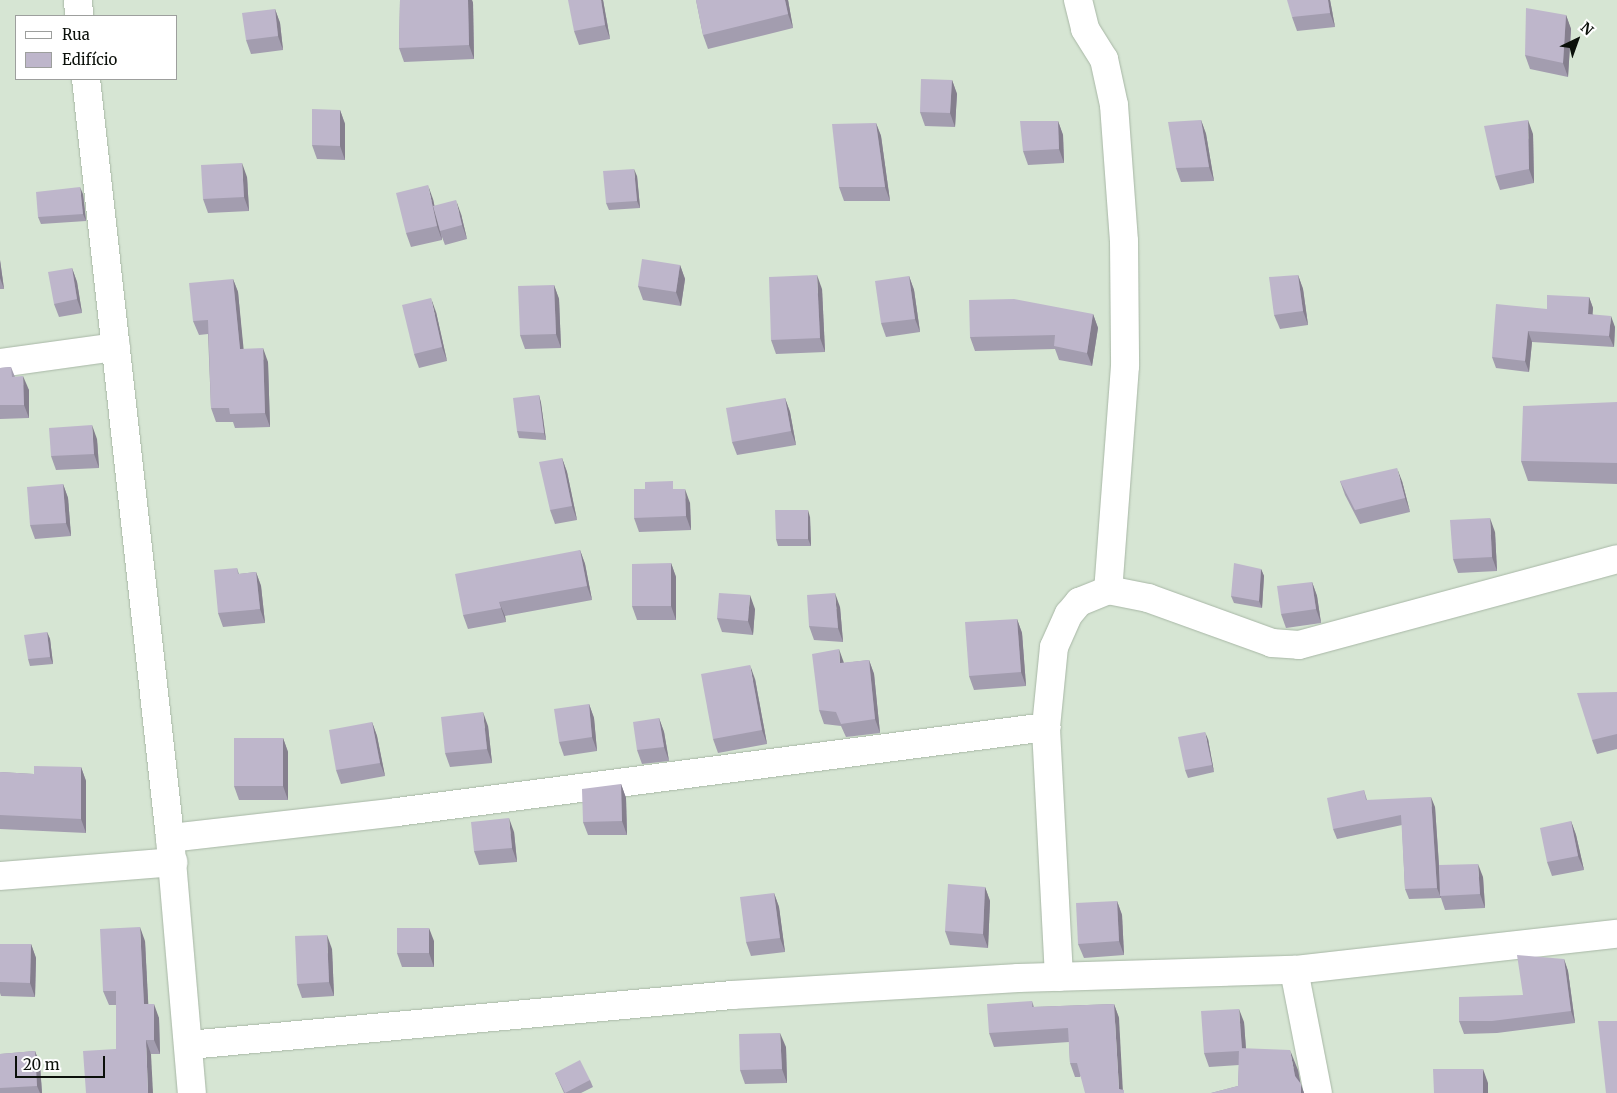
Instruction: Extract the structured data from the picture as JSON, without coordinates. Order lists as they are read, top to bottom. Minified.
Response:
{"legend":["Rua","Edifício"],"scale_bar":"20 m","north":"top right"}
